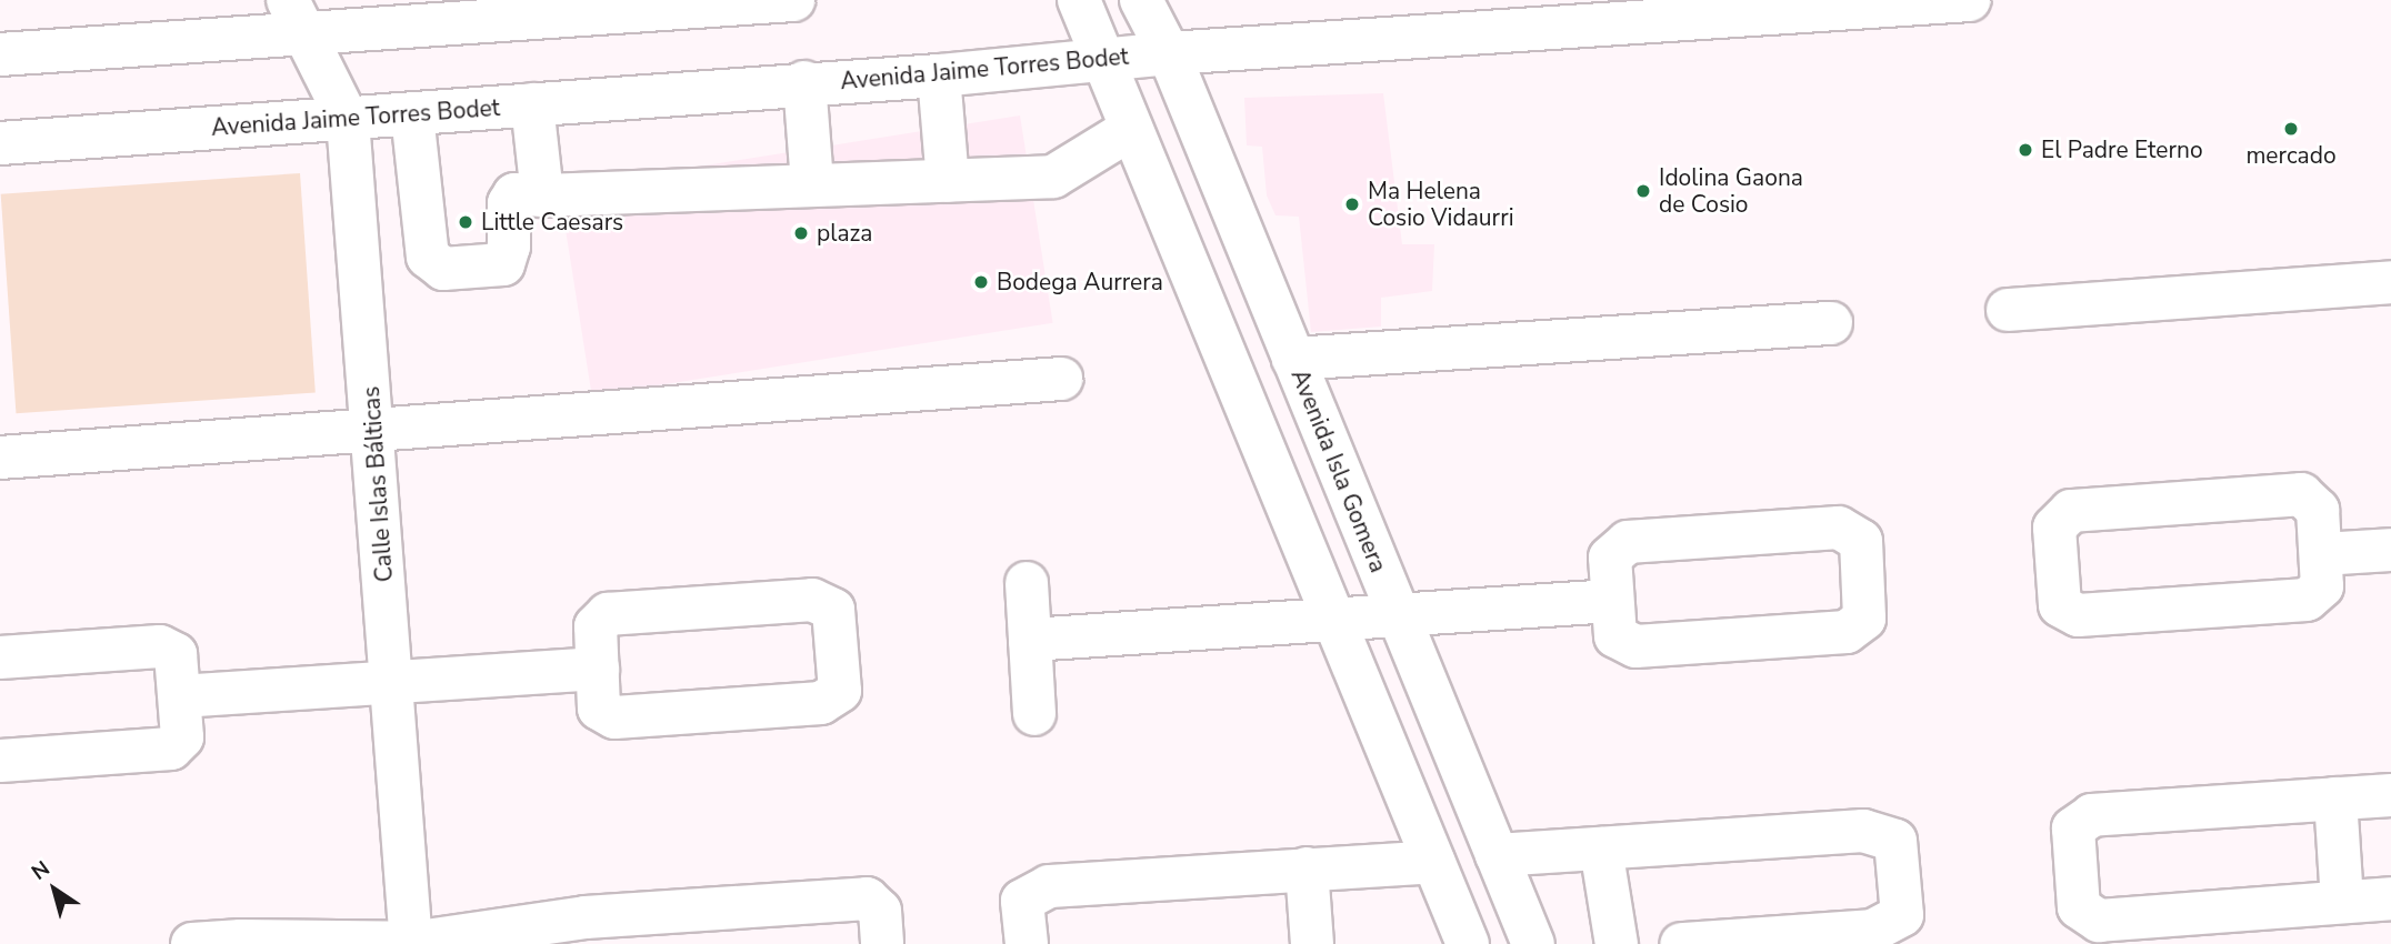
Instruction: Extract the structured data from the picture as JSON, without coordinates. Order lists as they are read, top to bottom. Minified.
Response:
{"streets":{"street":["Avenida Jaime Torres Bodet","Avenida Isla Gomera","Calle Islas Bálticas"]},"crossings":[["Avenida Jaime Torres Bodet","Avenida Isla Gomera"],["Avenida Jaime Torres Bodet","Calle Islas Bálticas"]],"places":["mercado","El Padre Eterno","Idolina Gaona de Cosio","Ma Helena Cosio Vidaurri","Little Caesars","plaza","Bodega Aurrera"],"north":"top left"}
